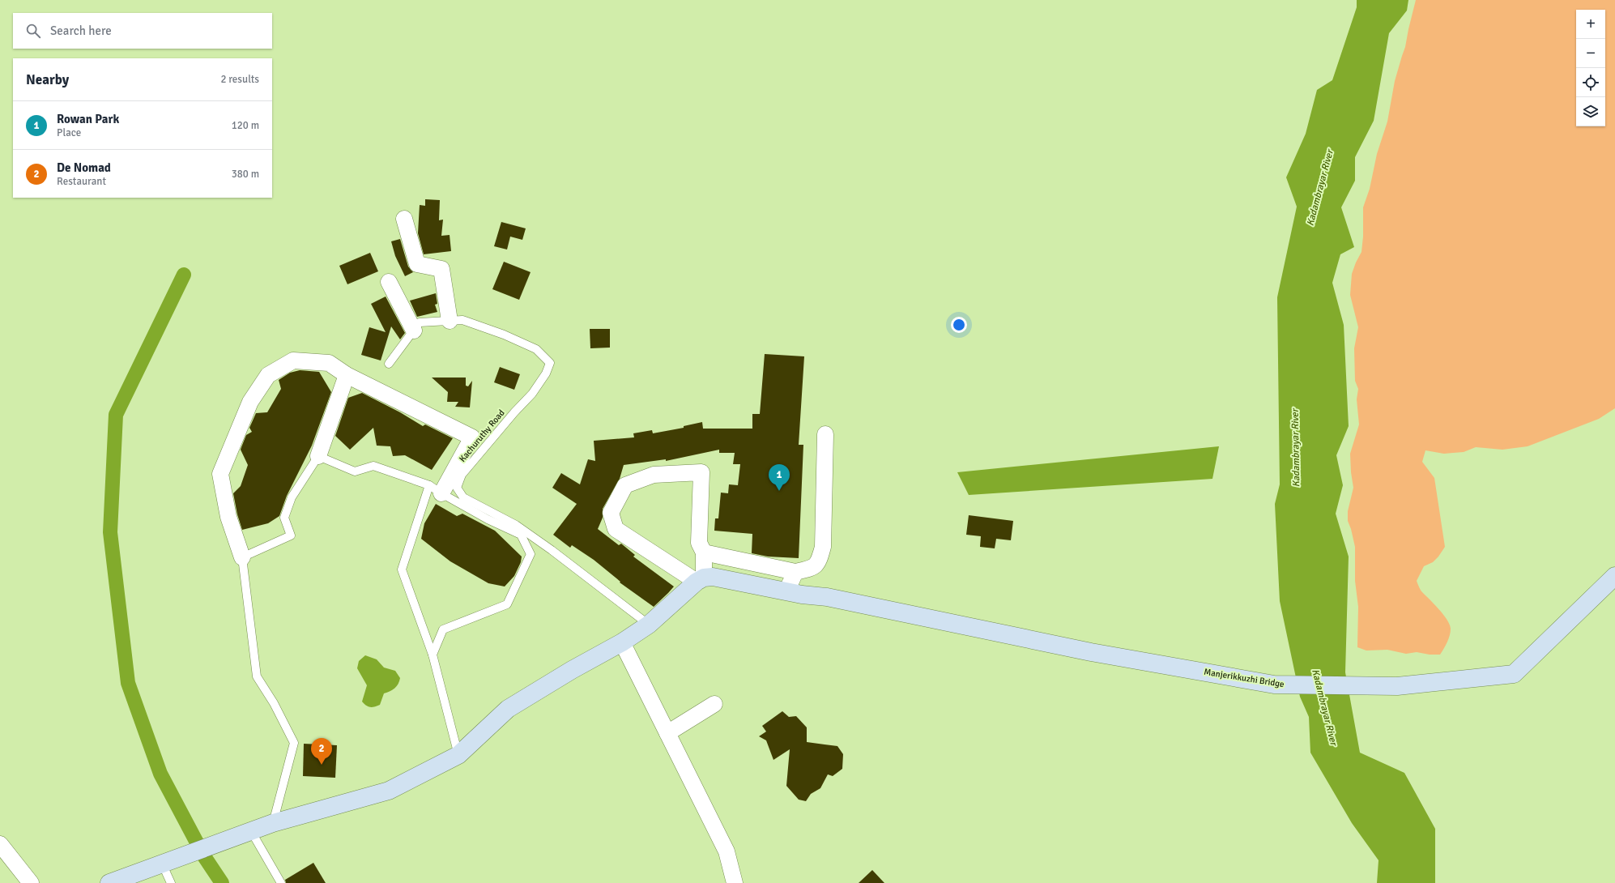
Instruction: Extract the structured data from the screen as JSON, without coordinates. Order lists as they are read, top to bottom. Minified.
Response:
{"streets":{"main road":["Manjerikkuzhi Bridge"],"lane":["Kachuruthy Road"]},"water":["Kadambrayar River"],"page":{"map_buttons":["+","−"],"search":"Search here","heading":["Nearby","2 results"],"list":[{"mark":"1","name":"Rowan Park","note":"Place","value":"120 m"},{"mark":"2","name":"De Nomad","note":"Restaurant","value":"380 m"}],"pins":["1","2"]}}
